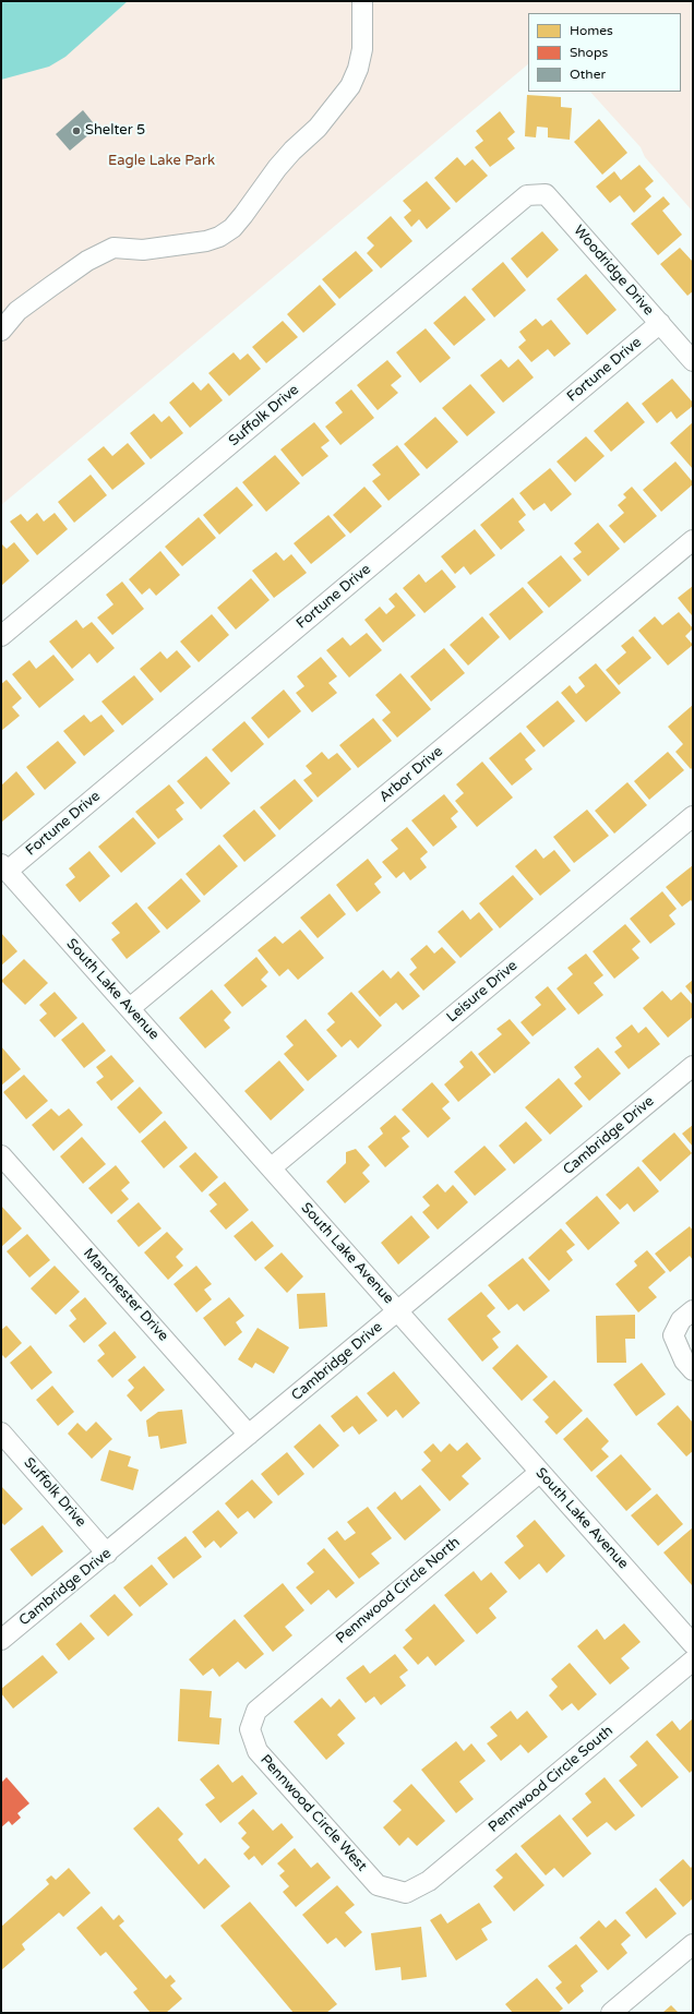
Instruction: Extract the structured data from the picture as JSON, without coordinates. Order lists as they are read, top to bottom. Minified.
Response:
{"streets":{"street":["Woodridge Drive","Fortune Drive","Suffolk Drive","Arbor Drive","South Lake Avenue","Leisure Drive","Cambridge Drive","Manchester Drive","Pennwood Circle North","Pennwood Circle South","Pennwood Circle West"]},"crossings":[["Woodridge Drive","Fortune Drive"],["Woodridge Drive","Suffolk Drive"],["Fortune Drive","South Lake Avenue"],["Suffolk Drive","Cambridge Drive"],["Arbor Drive","South Lake Avenue"],["South Lake Avenue","Leisure Drive"],["South Lake Avenue","Cambridge Drive"],["South Lake Avenue","Pennwood Circle North"],["Cambridge Drive","Manchester Drive"],["Pennwood Circle North","Pennwood Circle West"],["Pennwood Circle South","Pennwood Circle West"]],"parks":["Eagle Lake Park"],"places":["Shelter 5"],"legend":["Homes","Shops","Other"]}
